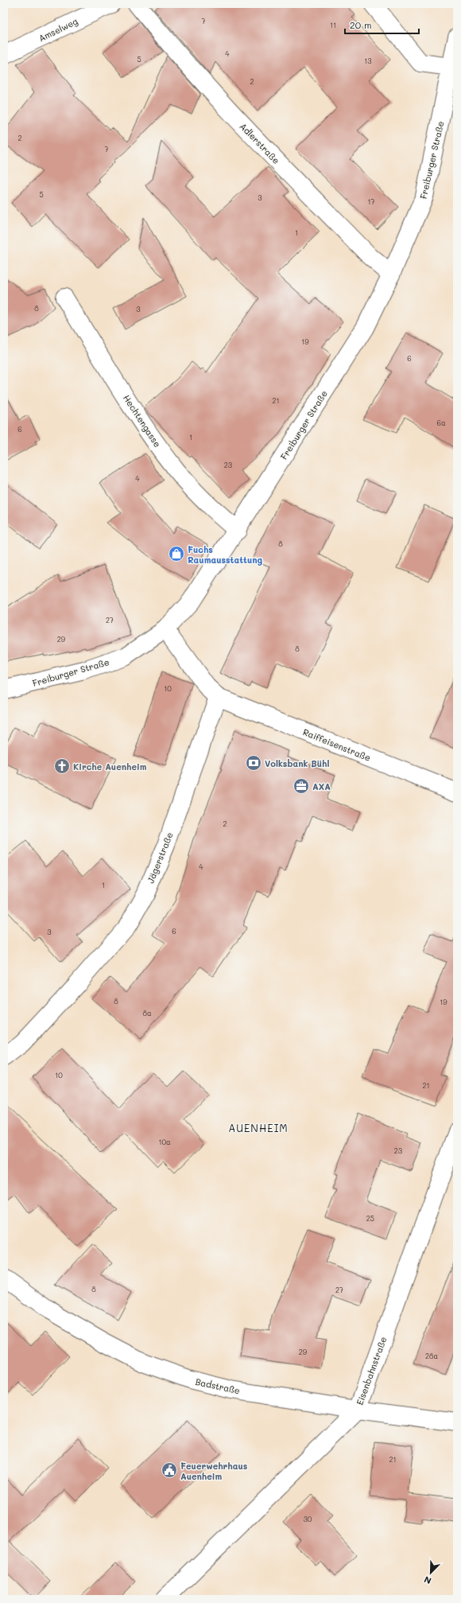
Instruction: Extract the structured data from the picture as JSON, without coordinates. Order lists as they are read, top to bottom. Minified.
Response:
{"streets":{"street":["Amselweg","Adlerstraße","Freiburger Straße","Hechtengasse","Raiffeisenstraße","Jägerstraße","Eisenbahnstraße","Badstraße"]},"crossings":[["Adlerstraße","Freiburger Straße"],["Freiburger Straße","Hechtengasse"],["Raiffeisenstraße","Jägerstraße"],["Eisenbahnstraße","Badstraße"]],"districts":["AUENHEIM"],"places":{"shop":["Fuchs Raumausstattung"],"bank":["Volksbank Bühl"],"church":["Kirche Auenheim"],"office":["AXA"],"public building":["Feuerwehrhaus Auenheim"]},"house_numbers":["7","11","4","5","13","2","2","7","5","3","17","1","8","3","19","6","21","6a","6","1","23","4","8","27","29","8","10","2","4","1","6","3","8","19","8a","10","21","10a","23","25","8","27","29","28a","21","30"],"scale_bar":"20 m","north":"bottom left"}
